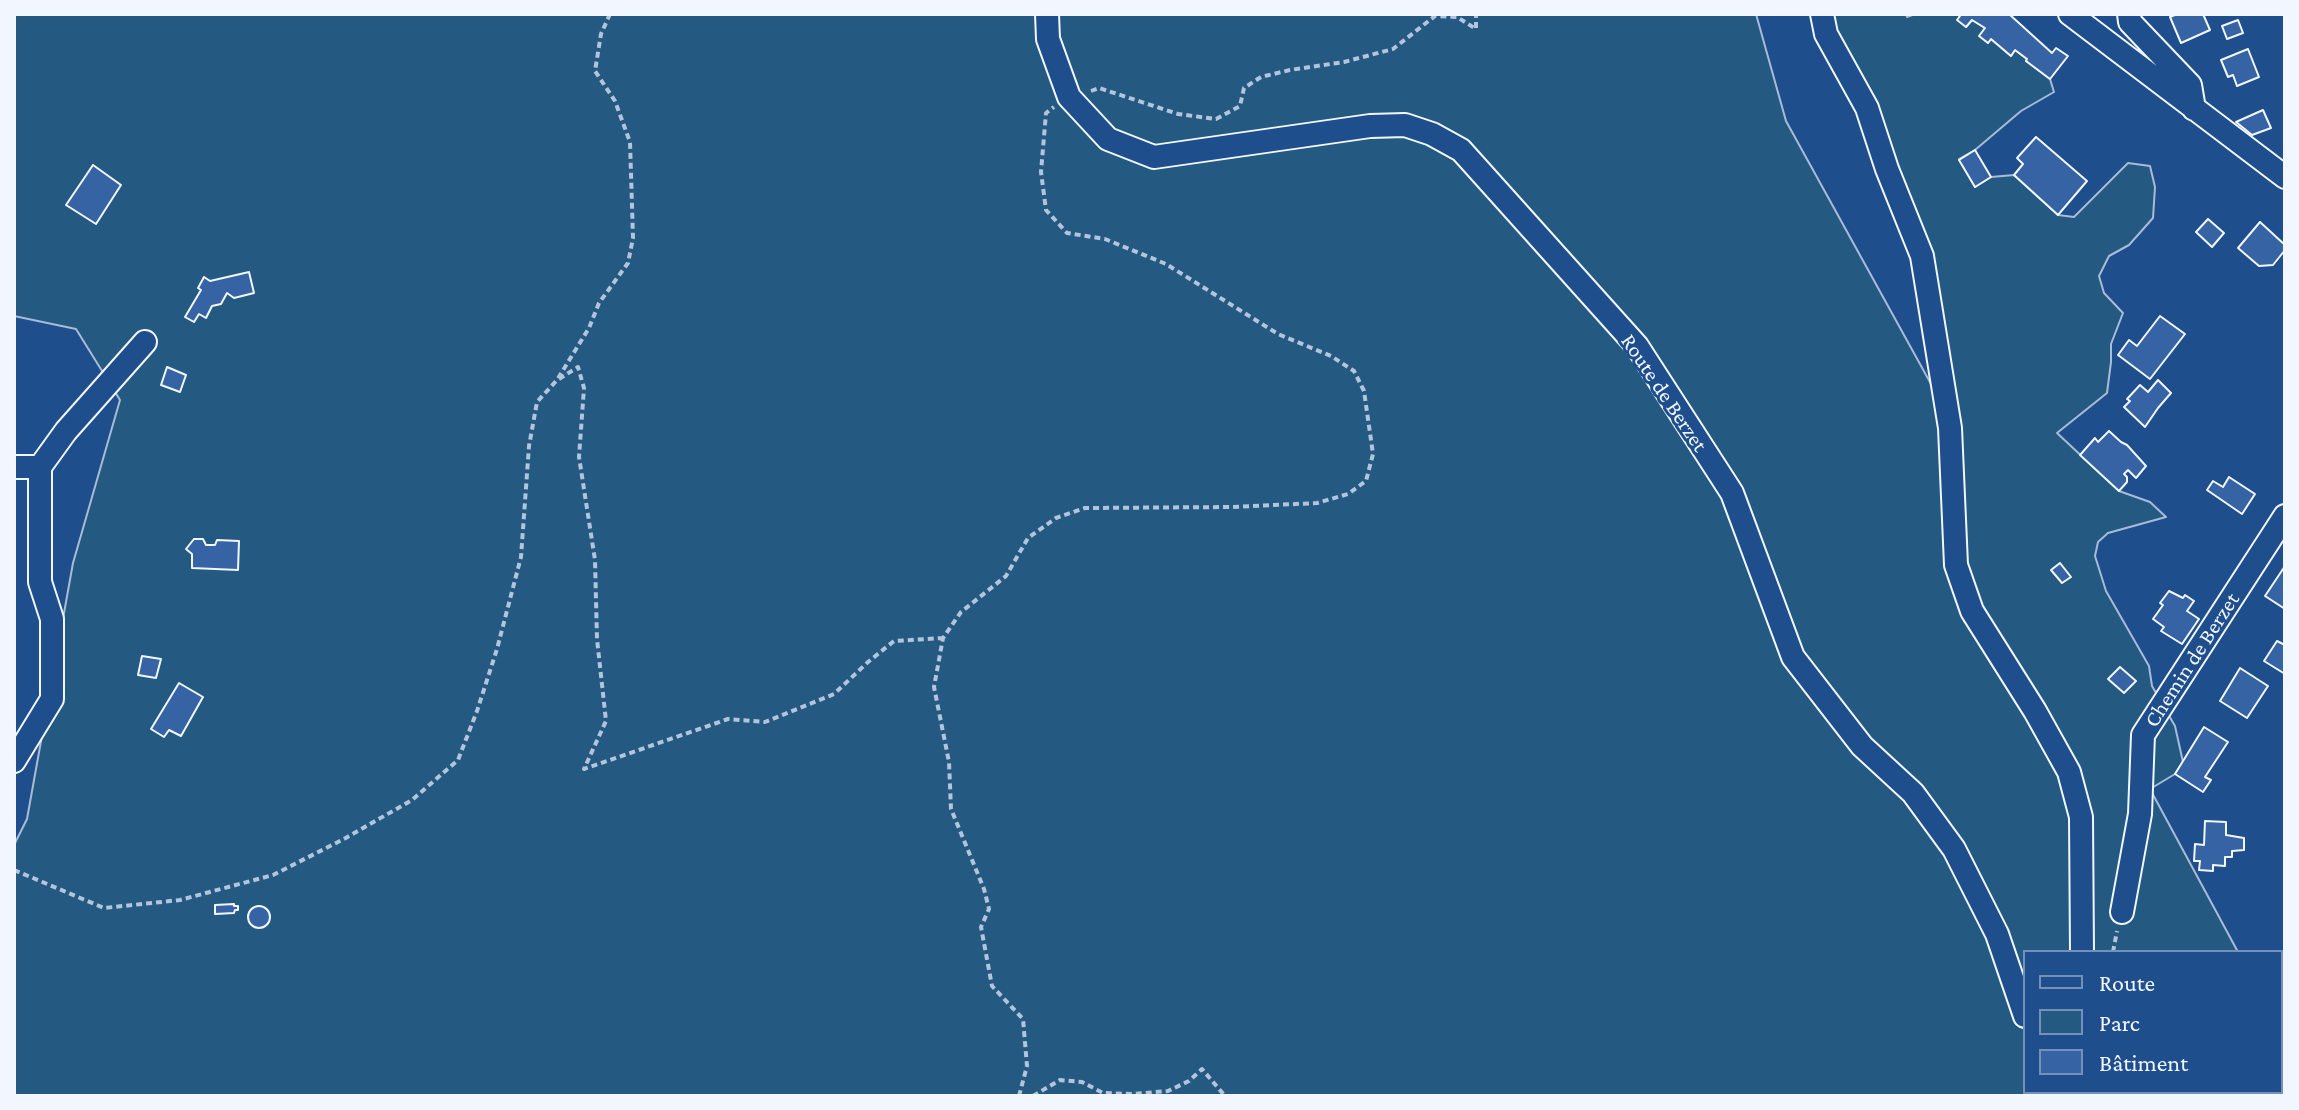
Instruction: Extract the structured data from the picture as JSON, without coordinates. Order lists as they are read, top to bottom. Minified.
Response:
{"streets":{"street":["Route de Berzet","Chemin de Berzet"]},"legend":["Route","Parc","Bâtiment"]}
